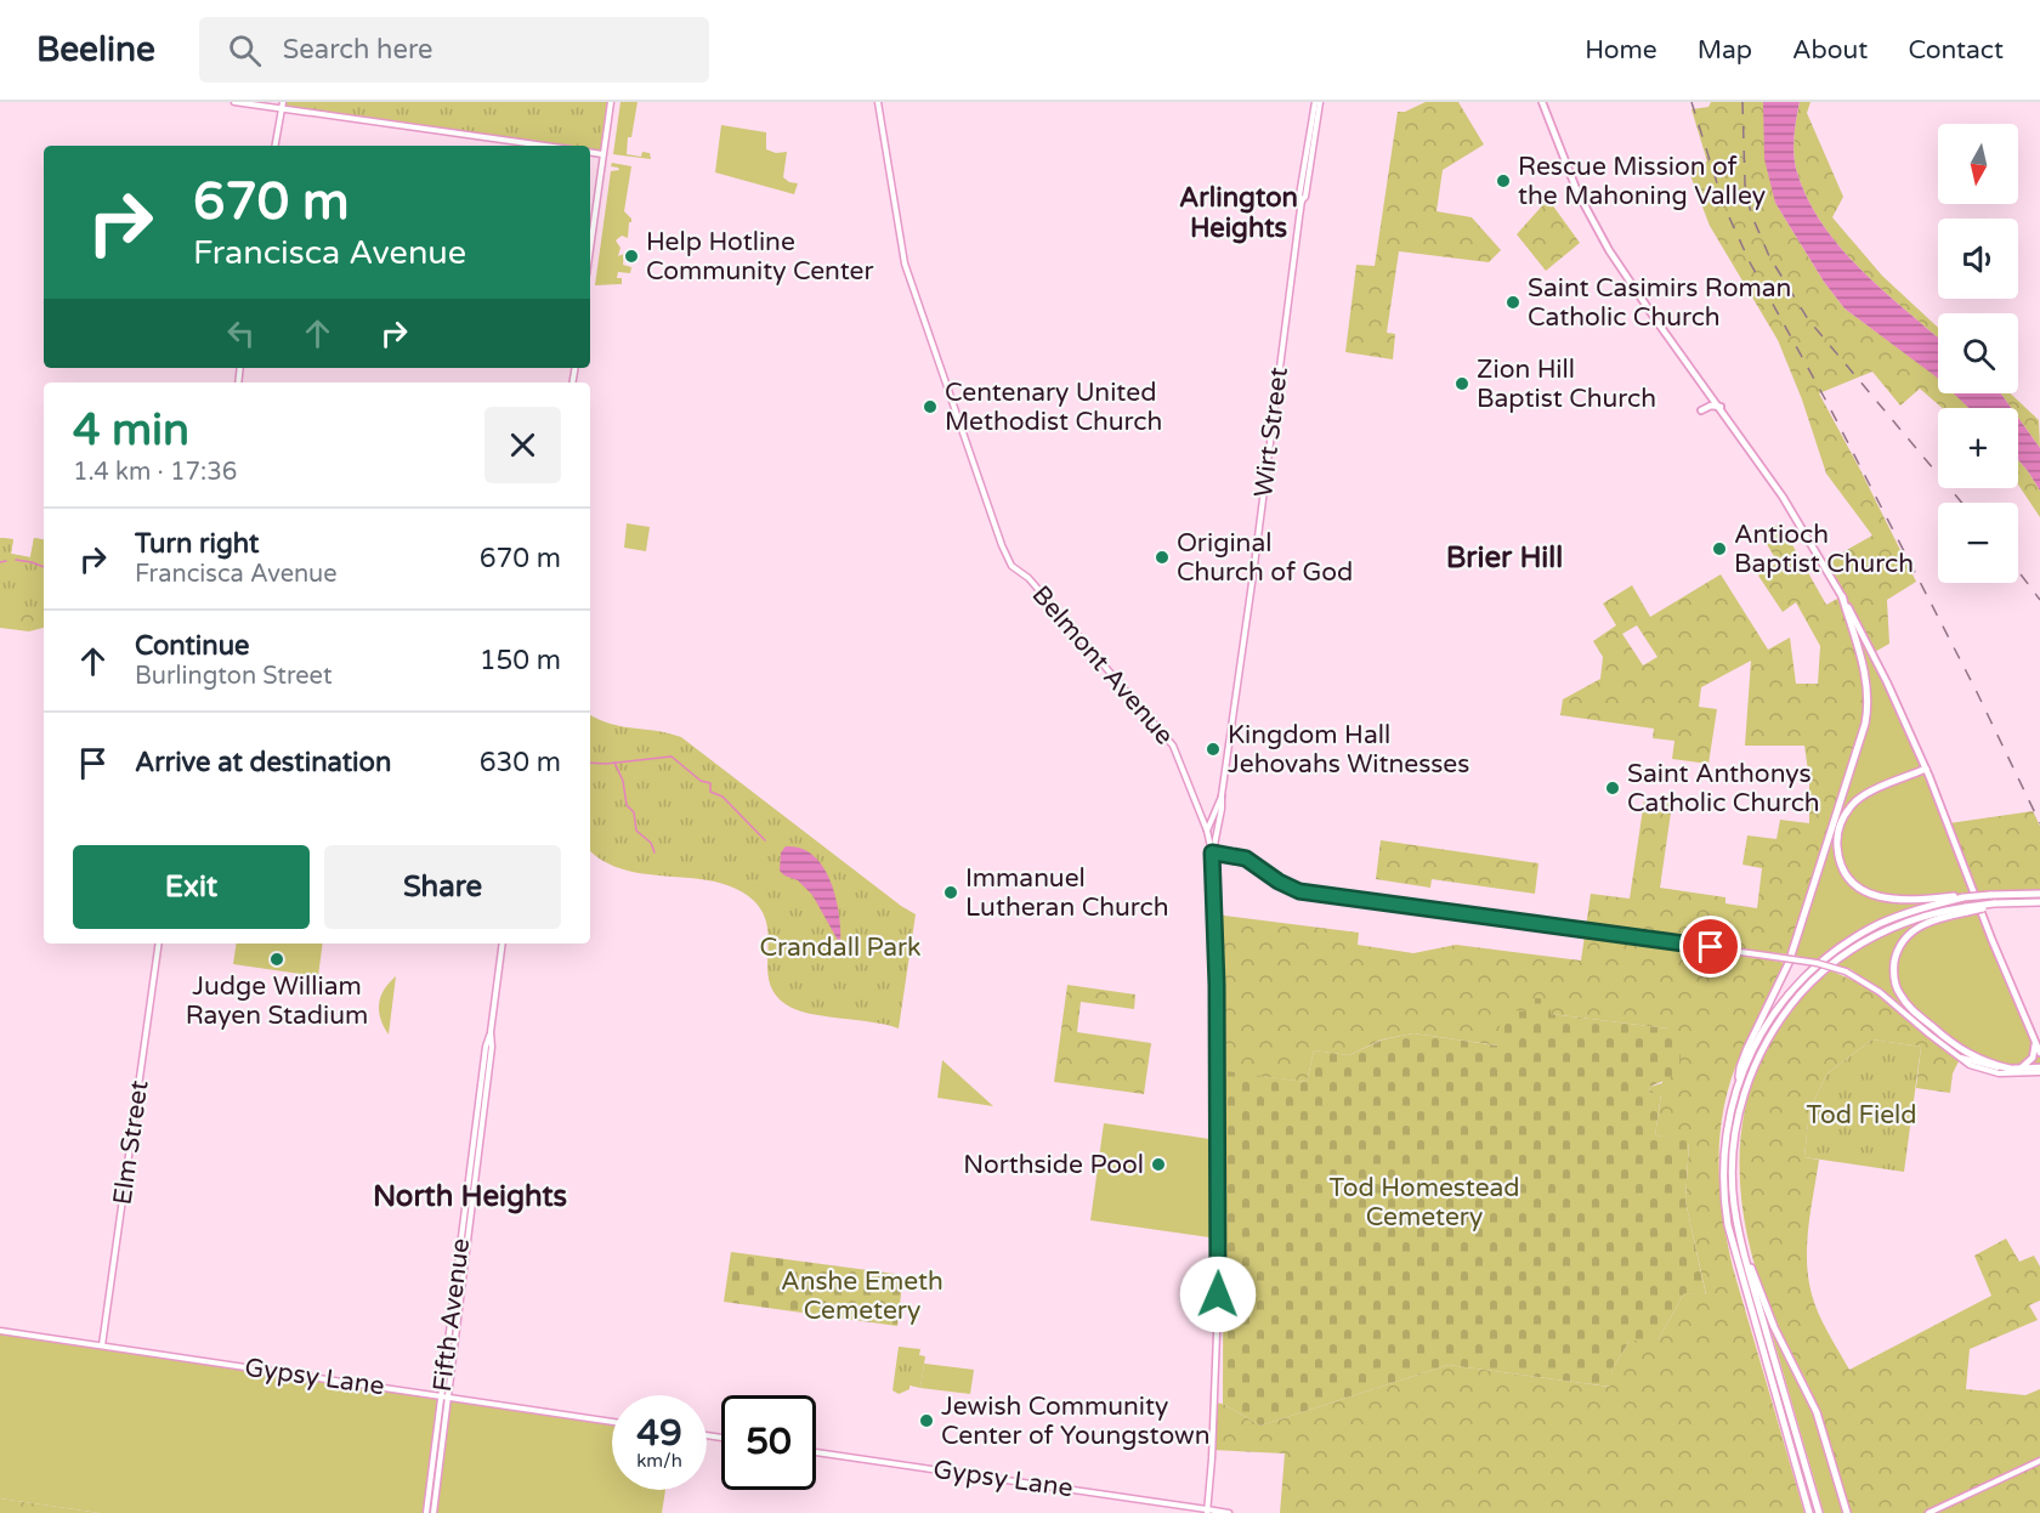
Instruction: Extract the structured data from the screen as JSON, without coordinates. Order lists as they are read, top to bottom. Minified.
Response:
{"streets":{"street":["Wirt Street","Belmont Avenue","Elm Street","Fifth Avenue","Gypsy Lane"]},"crossings":[["Wirt Street","Belmont Avenue"],["Belmont Avenue","Gypsy Lane"],["Elm Street","Gypsy Lane"],["Fifth Avenue","Gypsy Lane"]],"districts":["Arlington Heights","Brier Hill","North Heights"],"parks":["Crandall Park","Tod Field","Tod Homestead Cemetery","Anshe Emeth Cemetery"],"places":["Rescue Mission of the Mahoning Valley","Help Hotline Community Center","Saint Casimirs Roman Catholic Church","Zion Hill Baptist Church","Centenary United Methodist Church","Antioch Baptist Church","Original Church of God","Kingdom Hall Jehovahs Witnesses","Saint Anthonys Catholic Church","Immanuel Lutheran Church","Judge William Rayen Stadium","Northside Pool","Jewish Community Center of Youngstown"],"north":"bottom","page":{"header":"Beeline","search":"Search here","nav":["Home","Map","About","Contact"],"map_buttons":["+","−"],"turn":["670 m","Francisca Avenue"],"heading":["4 min","1.4 km · 17:36"],"list":[{"name":"Turn right","note":"Francisca Avenue","value":"670 m"},{"name":"Continue","note":"Burlington Street","value":"150 m"},{"name":"Arrive at destination","value":"630 m"}],"buttons":["Exit","Share"],"speed":"49 km/h","limit":"50"}}
